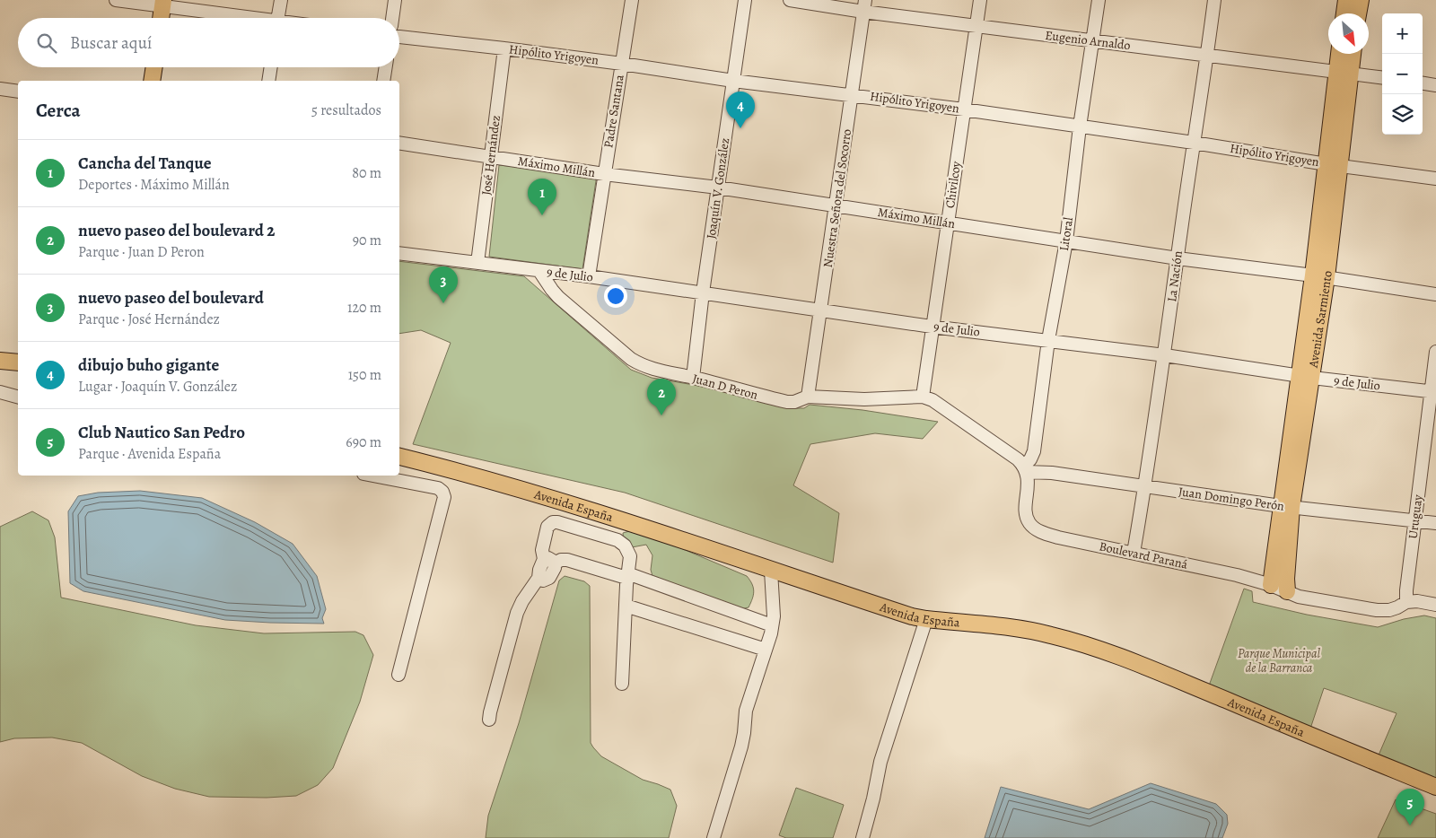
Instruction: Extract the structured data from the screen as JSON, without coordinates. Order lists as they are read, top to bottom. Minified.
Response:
{"streets":{"main road":["Avenida Sarmiento","Avenida España"],"street":["Eugenio Arnaldo","Hipólito Yrigoyen","Padre Santana","José Hernández","Máximo Millán","Chivilcoy","Joaquín V. González","Nuestra Señora del Socorro","Litoral","9 de Julio","La Nación","Juan D Peron","Juan Domingo Perón","Uruguay","Boulevard Paraná"]},"crossings":[["Eugenio Arnaldo","Chivilcoy"],["Eugenio Arnaldo","Nuestra Señora del Socorro"],["Eugenio Arnaldo","Litoral"],["Eugenio Arnaldo","La Nación"],["Eugenio Arnaldo","Avenida Sarmiento"],["Hipólito Yrigoyen","Padre Santana"],["Hipólito Yrigoyen","José Hernández"],["Hipólito Yrigoyen","Chivilcoy"],["Hipólito Yrigoyen","Joaquín V. González"],["Hipólito Yrigoyen","Nuestra Señora del Socorro"],["Hipólito Yrigoyen","Litoral"],["Hipólito Yrigoyen","La Nación"],["Hipólito Yrigoyen","Avenida Sarmiento"],["Padre Santana","Máximo Millán"],["Padre Santana","9 de Julio"],["José Hernández","Máximo Millán"],["José Hernández","9 de Julio"],["Máximo Millán","Chivilcoy"],["Máximo Millán","Joaquín V. González"],["Máximo Millán","Nuestra Señora del Socorro"],["Máximo Millán","Litoral"],["Máximo Millán","La Nación"],["Máximo Millán","Avenida Sarmiento"],["Chivilcoy","9 de Julio"],["Chivilcoy","Juan D Peron"],["Joaquín V. González","9 de Julio"],["Joaquín V. González","Juan D Peron"],["Nuestra Señora del Socorro","9 de Julio"],["Nuestra Señora del Socorro","Juan D Peron"],["Litoral","9 de Julio"],["Litoral","Juan Domingo Perón"],["Litoral","Boulevard Paraná"],["9 de Julio","La Nación"],["9 de Julio","Avenida Sarmiento"],["9 de Julio","Juan D Peron"],["9 de Julio","Uruguay"],["La Nación","Juan Domingo Perón"],["La Nación","Boulevard Paraná"],["Avenida Sarmiento","Juan Domingo Perón"],["Avenida Sarmiento","Boulevard Paraná"],["Juan Domingo Perón","Uruguay"],["Juan Domingo Perón","Boulevard Paraná"],["Uruguay","Boulevard Paraná"]],"parks":["Parque Municipal de la Barranca"],"north":"bottom right","page":{"map_buttons":["+","−"],"search":"Buscar aquí","heading":["Cerca","5 resultados"],"pins":["4","1","3","2","5"],"list":[{"mark":"1","name":"Cancha del Tanque","note":"Deportes · Máximo Millán","value":"80 m"},{"mark":"2","name":"nuevo paseo del boulevard 2","note":"Parque · Juan D Peron","value":"90 m"},{"mark":"3","name":"nuevo paseo del boulevard","note":"Parque · José Hernández","value":"120 m"},{"mark":"4","name":"dibujo buho gigante","note":"Lugar · Joaquín V. González","value":"150 m"},{"mark":"5","name":"Club Nautico San Pedro","note":"Parque · Avenida España","value":"690 m"}]}}
